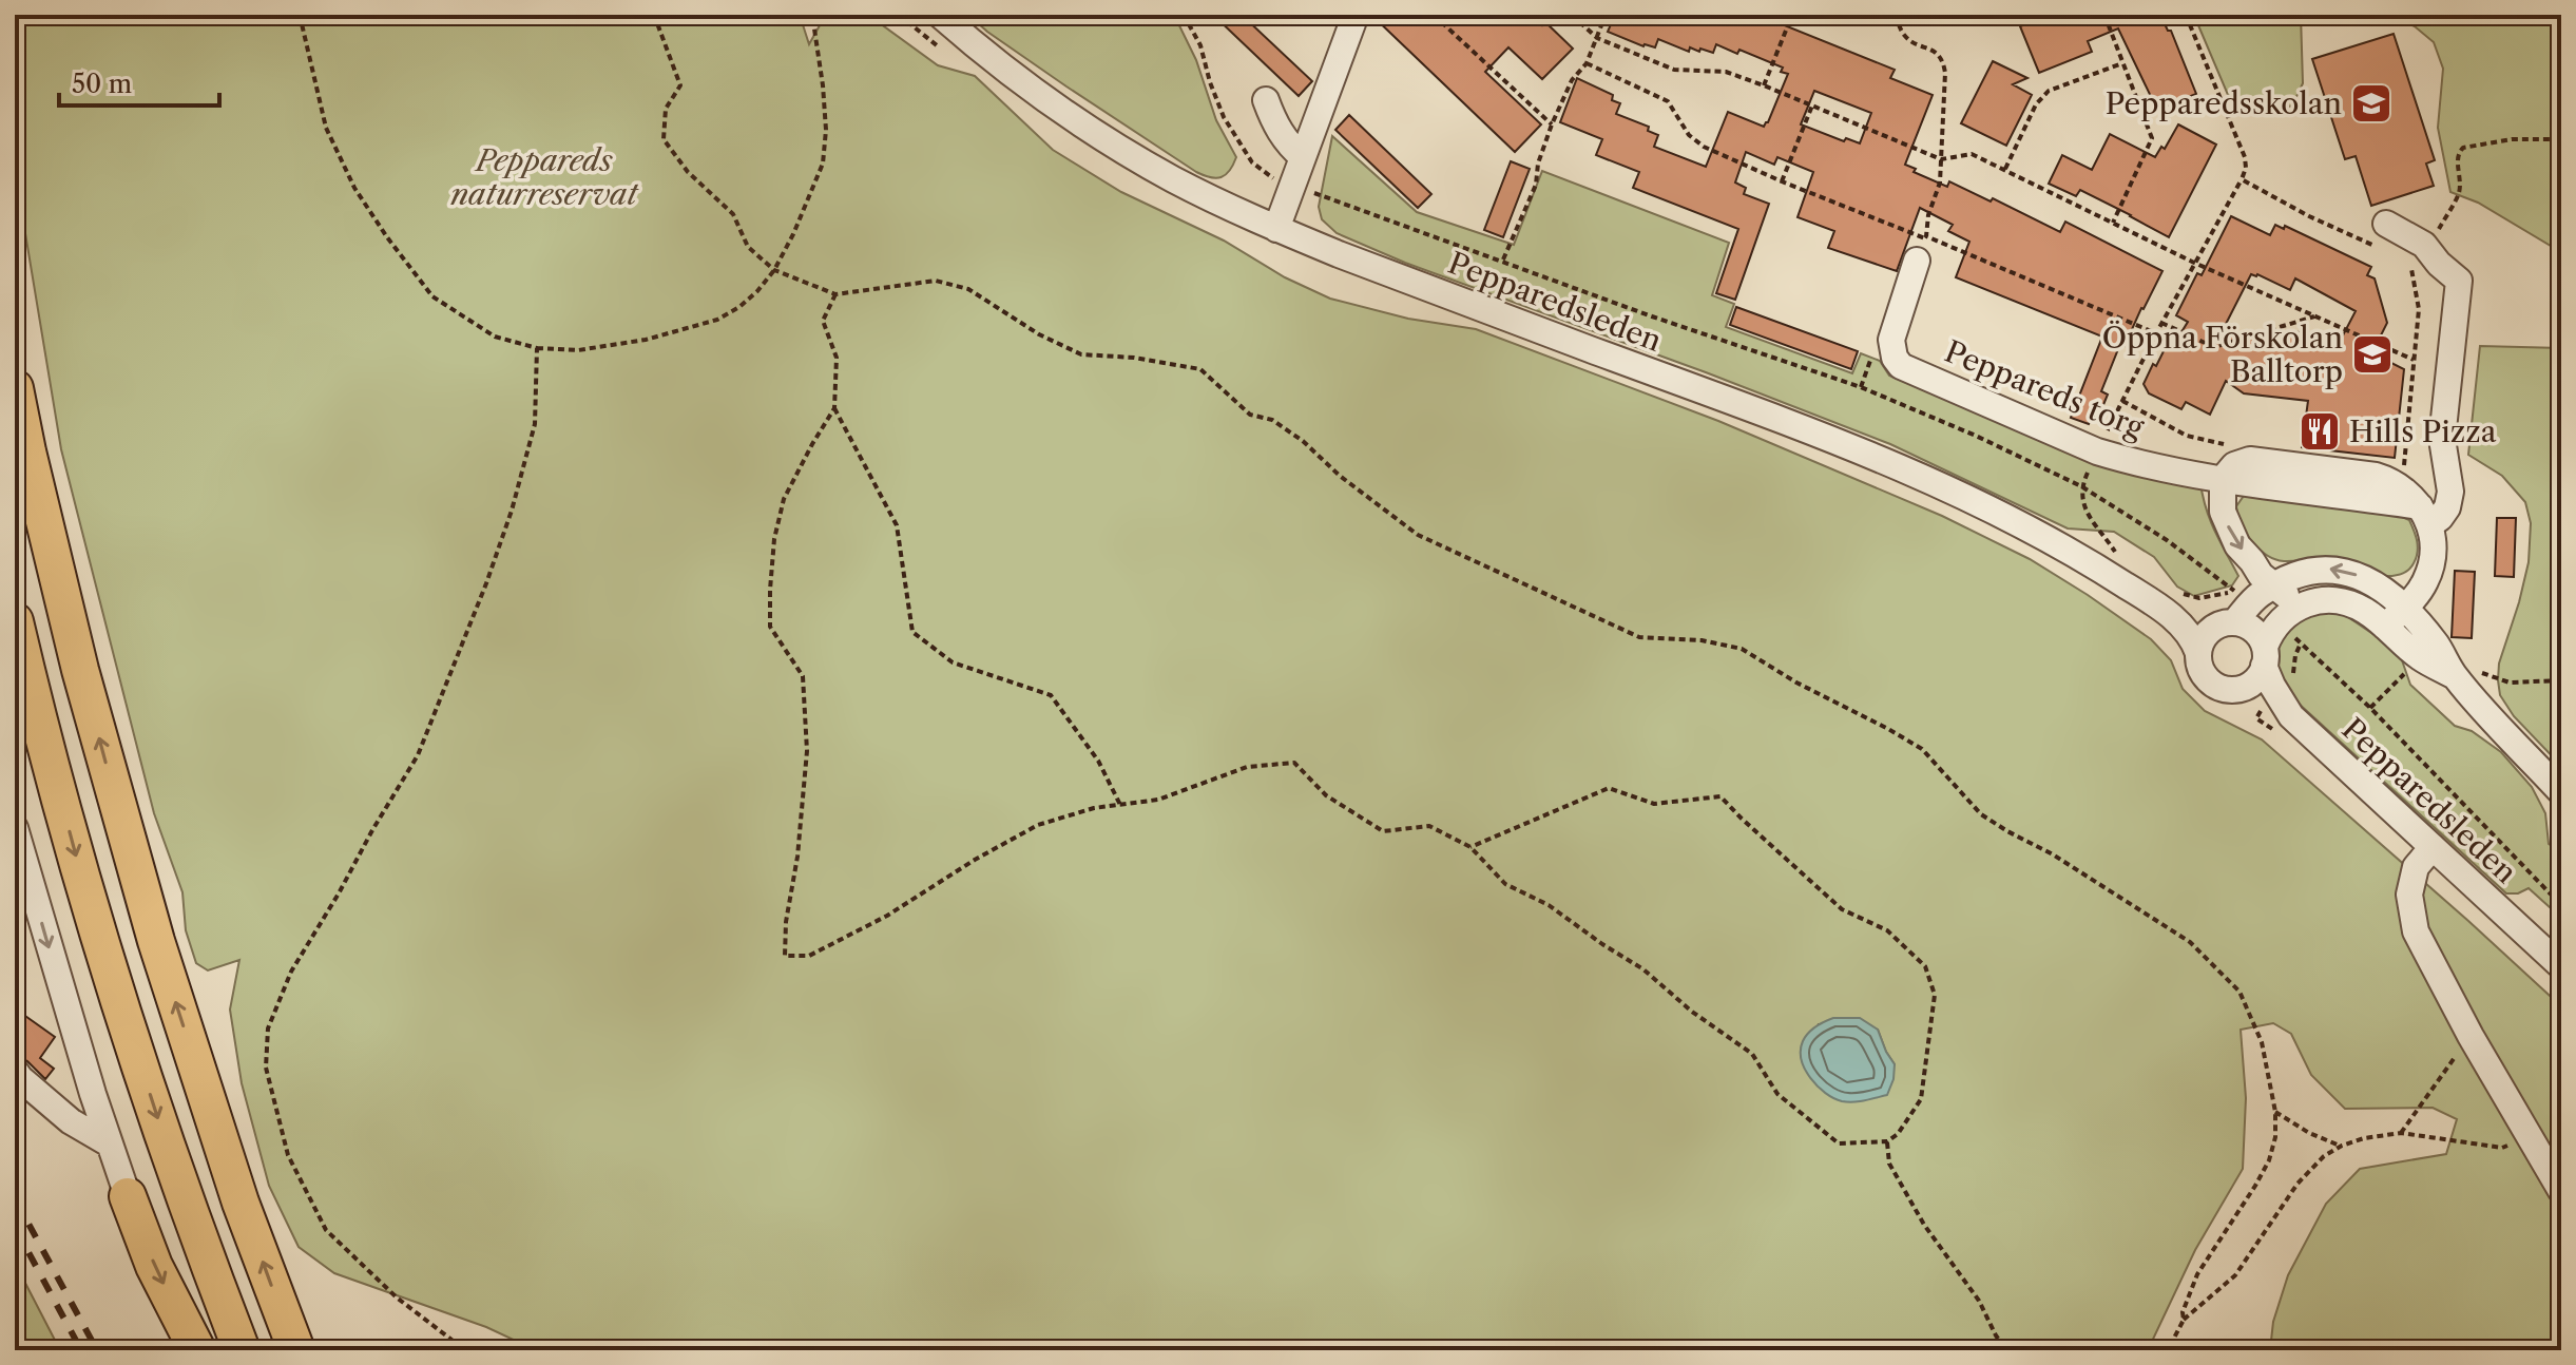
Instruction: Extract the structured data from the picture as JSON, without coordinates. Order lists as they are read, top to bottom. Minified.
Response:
{"streets":{"street":["Pepparedsleden","Peppareds torg"]},"parks":["Peppareds naturreservat"],"places":{"school or university":["Pepparedsskolan","Öppna Förskolan Balltorp"],"restaurant":["Hills Pizza"]},"scale_bar":"50 m"}
